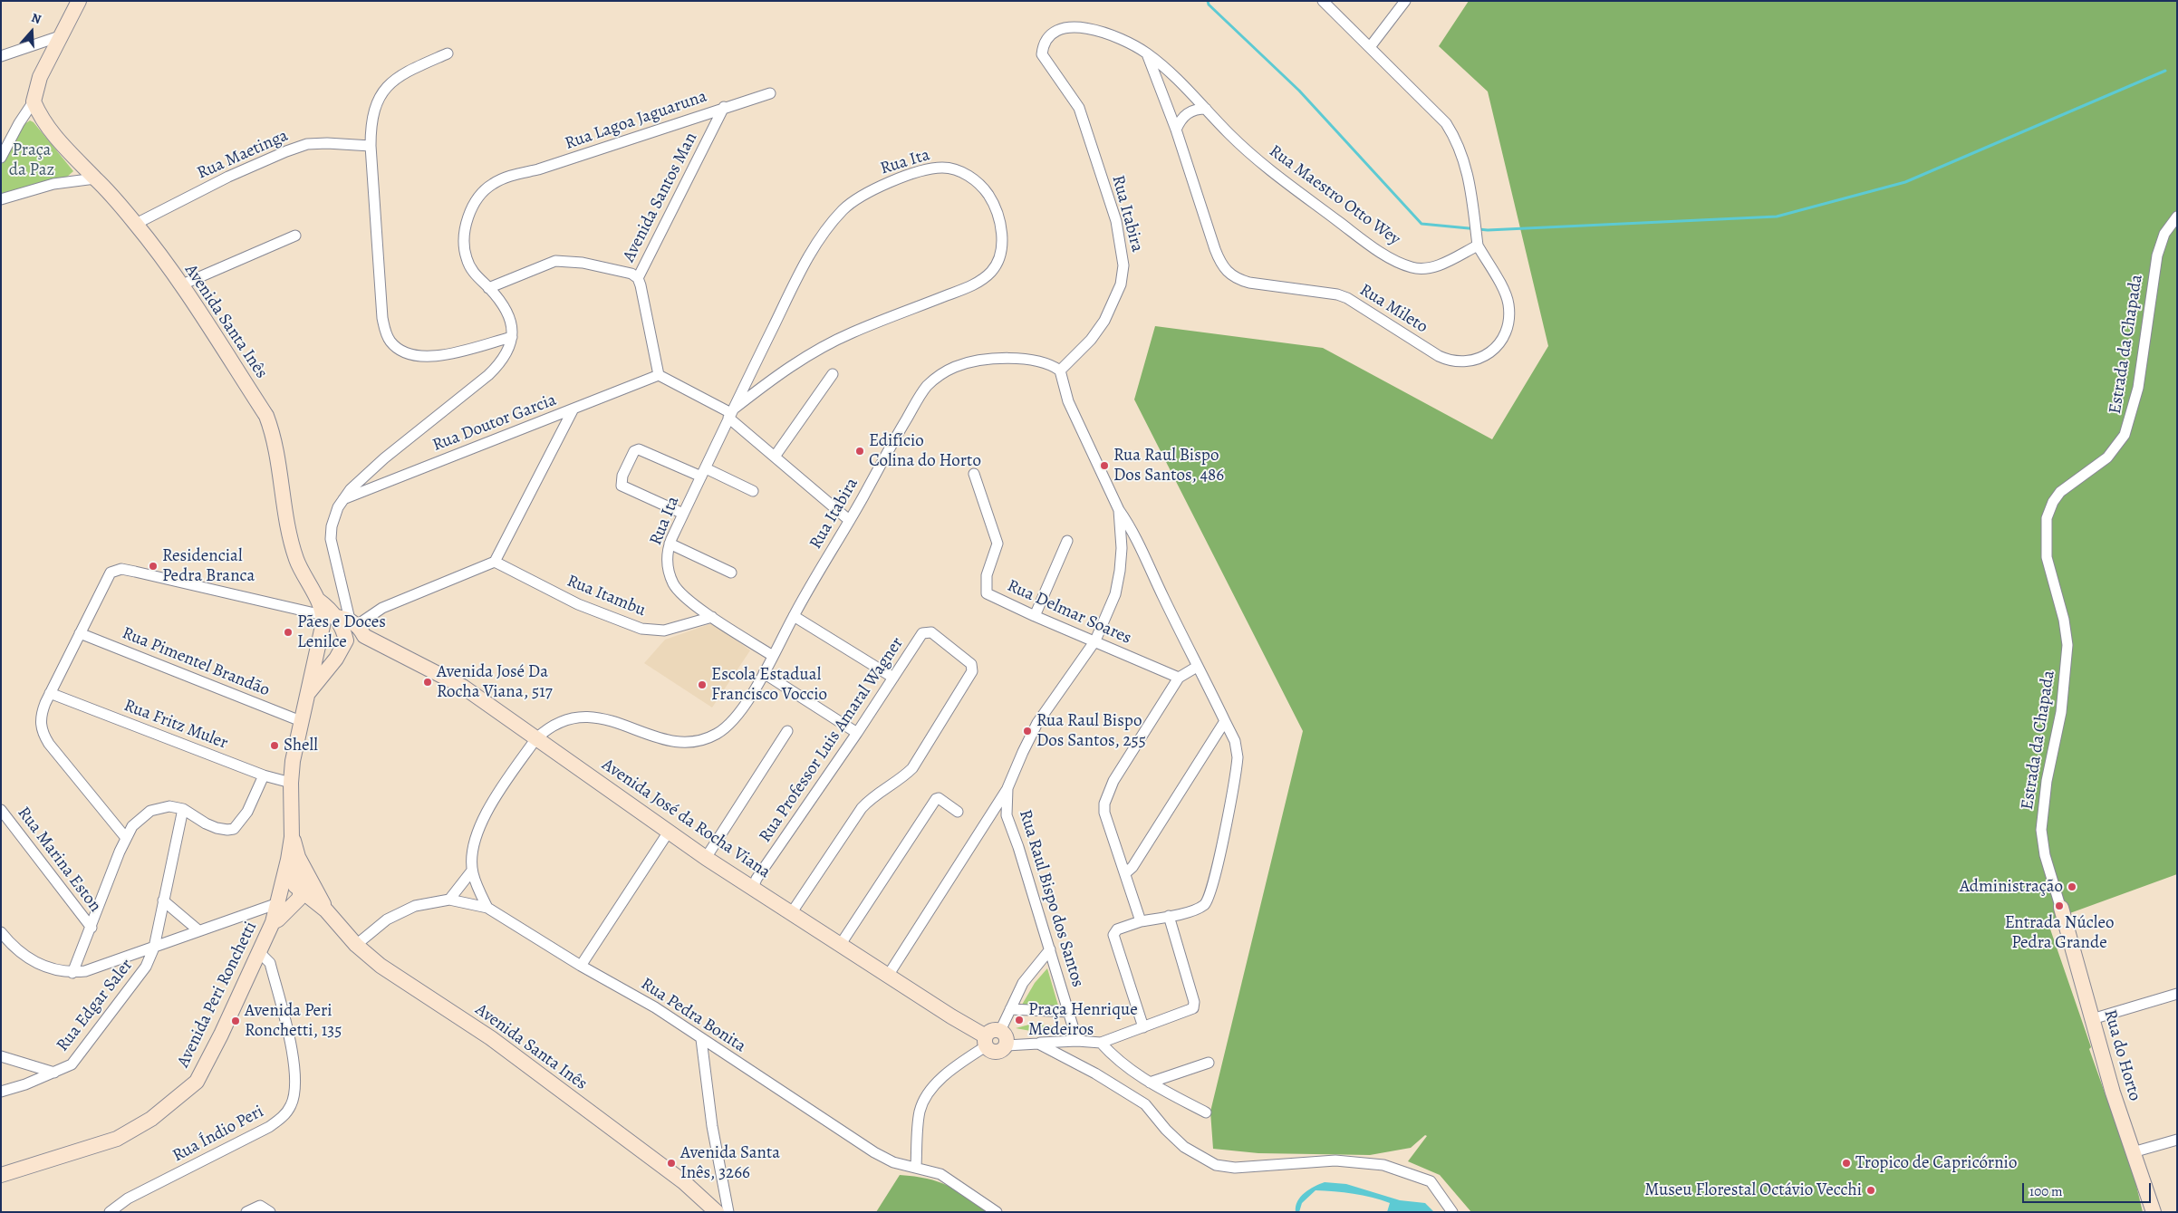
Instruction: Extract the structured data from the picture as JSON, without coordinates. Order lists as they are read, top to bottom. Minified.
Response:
{"streets":{"main road":["Avenida Santa Inês","Avenida José da Rocha Viana","Avenida Peri Ronchetti","Rua do Horto"],"street":["Rua Lagoa Jaguaruna","Rua Maetinga","Rua Ita","Rua Maestro Otto Wey","Avenida Santos Man","Rua Itabira","Rua Mileto","Estrada da Chapada","Rua Doutor Garcia","Rua Itambu","Rua Delmar Soares","Rua Pimentel Brandão","Rua Fritz Muler","Rua Professor Luis Amaral Wagner","Rua Marina Eston","Rua Raul Bispo dos Santos","Rua Edgar Saler","Rua Pedra Bonita","Rua Índio Peri"]},"crossings":[["Rua Lagoa Jaguaruna","Avenida Santos Man"],["Rua Maetinga","Avenida Santa Inês"],["Rua Ita","Rua Itabira"],["Rua Ita","Rua Itambu"],["Rua Maestro Otto Wey","Rua Itabira"],["Rua Maestro Otto Wey","Rua Mileto"],["Rua Itabira","Avenida José da Rocha Viana"],["Rua Itabira","Rua Raul Bispo dos Santos"],["Avenida Santa Inês","Avenida José da Rocha Viana"],["Estrada da Chapada","Rua do Horto"],["Rua Delmar Soares","Rua Raul Bispo dos Santos"],["Rua Professor Luis Amaral Wagner","Avenida José da Rocha Viana"],["Avenida Peri Ronchetti","Rua Índio Peri"]],"parks":["Praça da Paz"],"places":["Edifício Colina do Horto","Rua Raul Bispo Dos Santos, 486","Residencial Pedra Branca","Pães e Doces Lenilce","Avenida José Da Rocha Viana, 517","Escola Estadual Francisco Voccio","Rua Raul Bispo Dos Santos, 255","Shell","Administração","Entrada Núcleo Pedra Grande","Praça Henrique Medeiros","Avenida Peri Ronchetti, 135","Avenida Santa Inês, 3266","Tropico de Capricórnio","Museu Florestal Octávio Vecchi"],"scale_bar":"100 m","north":"top"}
